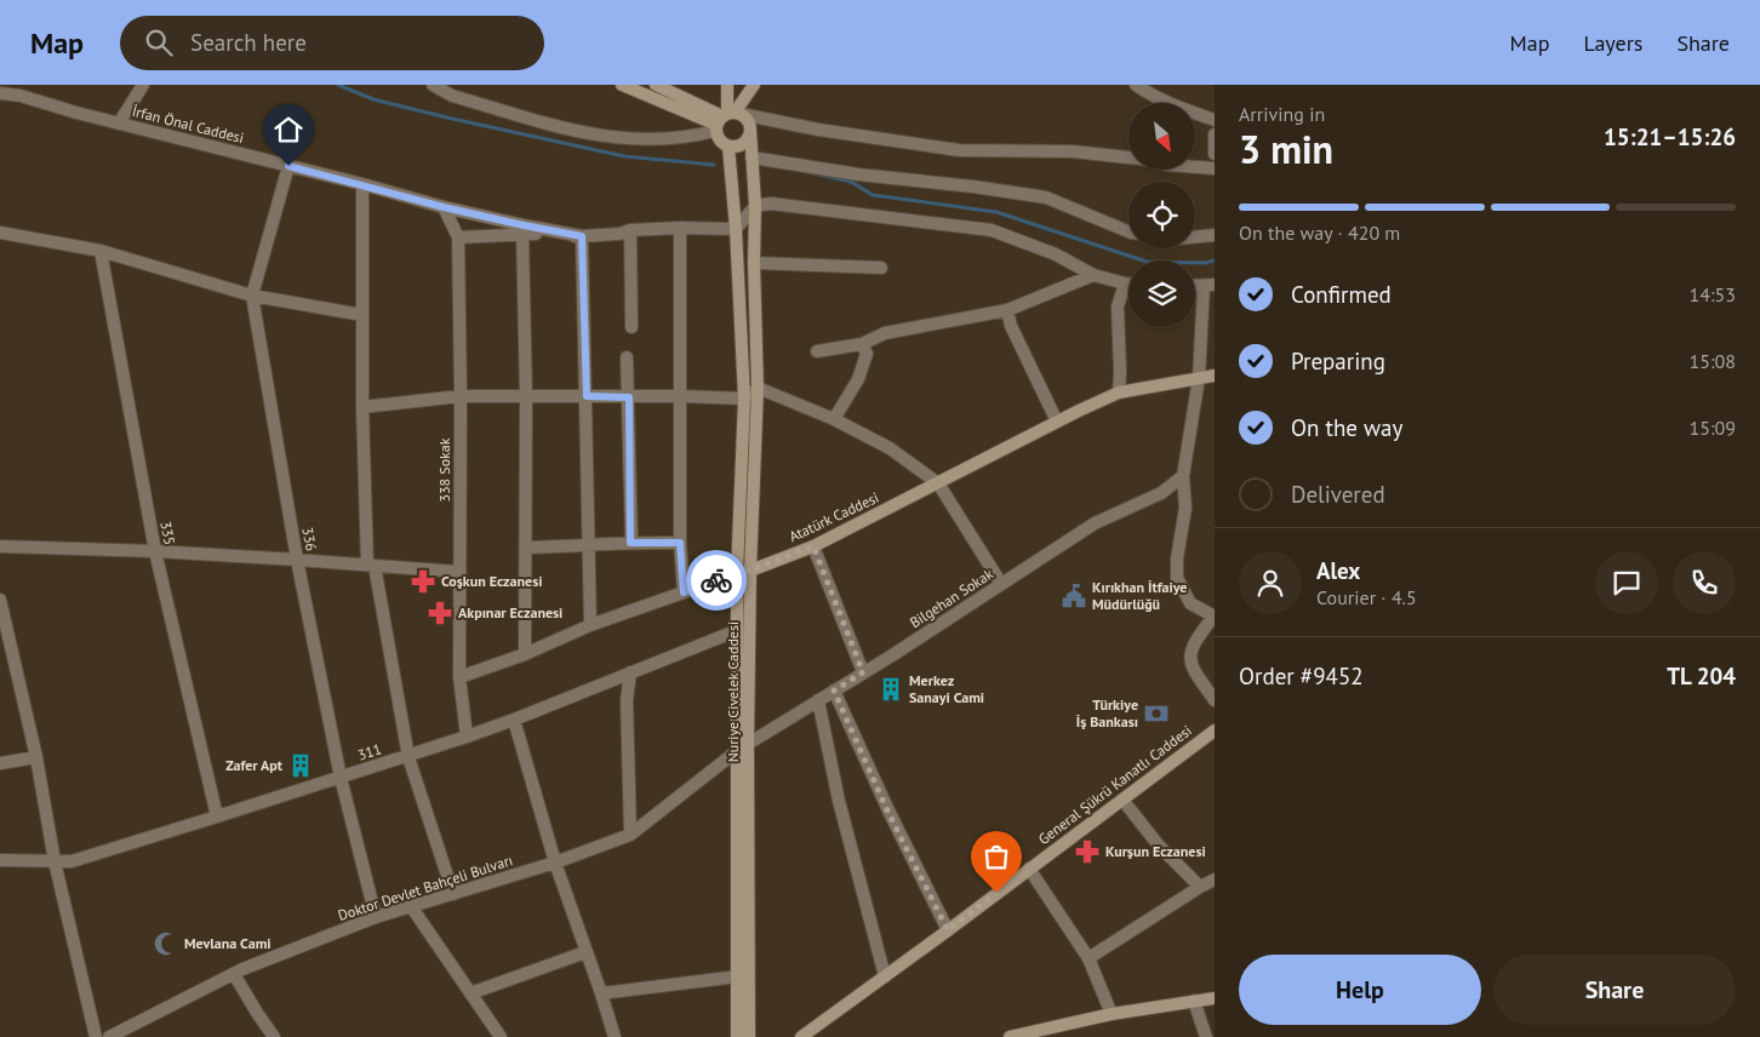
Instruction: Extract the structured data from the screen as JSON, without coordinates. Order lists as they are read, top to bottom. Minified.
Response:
{"streets":{"street":["İrfan Önal Caddesi","338 Sokak","Atatürk Caddesi","335","336","Bilgehan Sokak","Nuriye Civelek Caddesi","311","General Şükrü Kanatlı Caddesi","Doktor Devlet Bahçeli Bulvarı"]},"crossings":[["İrfan Önal Caddesi","338 Sokak"],["İrfan Önal Caddesi","336"],["İrfan Önal Caddesi","Nuriye Civelek Caddesi"],["338 Sokak","Atatürk Caddesi"],["338 Sokak","311"],["Atatürk Caddesi","Nuriye Civelek Caddesi"],["335","311"],["336","311"],["336","Doktor Devlet Bahçeli Bulvarı"],["Bilgehan Sokak","Nuriye Civelek Caddesi"],["Bilgehan Sokak","Doktor Devlet Bahçeli Bulvarı"],["Nuriye Civelek Caddesi","311"],["Nuriye Civelek Caddesi","Doktor Devlet Bahçeli Bulvarı"]],"places":{"pharmacy":["Coşkun Eczanesi","Akpınar Eczanesi","Kurşun Eczanesi"],"public building":["Kırıkhan İtfaiye Müdürlüğü"],"building":["Merkez Sanayi Cami","Zafer Apt"],"bank":["Türkiye İş Bankası"],"mosque":["Mevlana Cami"]},"north":"bottom right","page":{"header":"Map","search":"Search here","nav":["Map","Layers","Share"],"heading":["3 min","Arriving in","15:21–15:26"],"panel":["Alex","Courier · 4.5","Order #9452","TL 204"],"bar":"On the way · 420 m","list":[["Confirmed","14:53"],["Preparing","15:08"],["On the way","15:09"],"Delivered"],"buttons":["Help","Share"]}}
